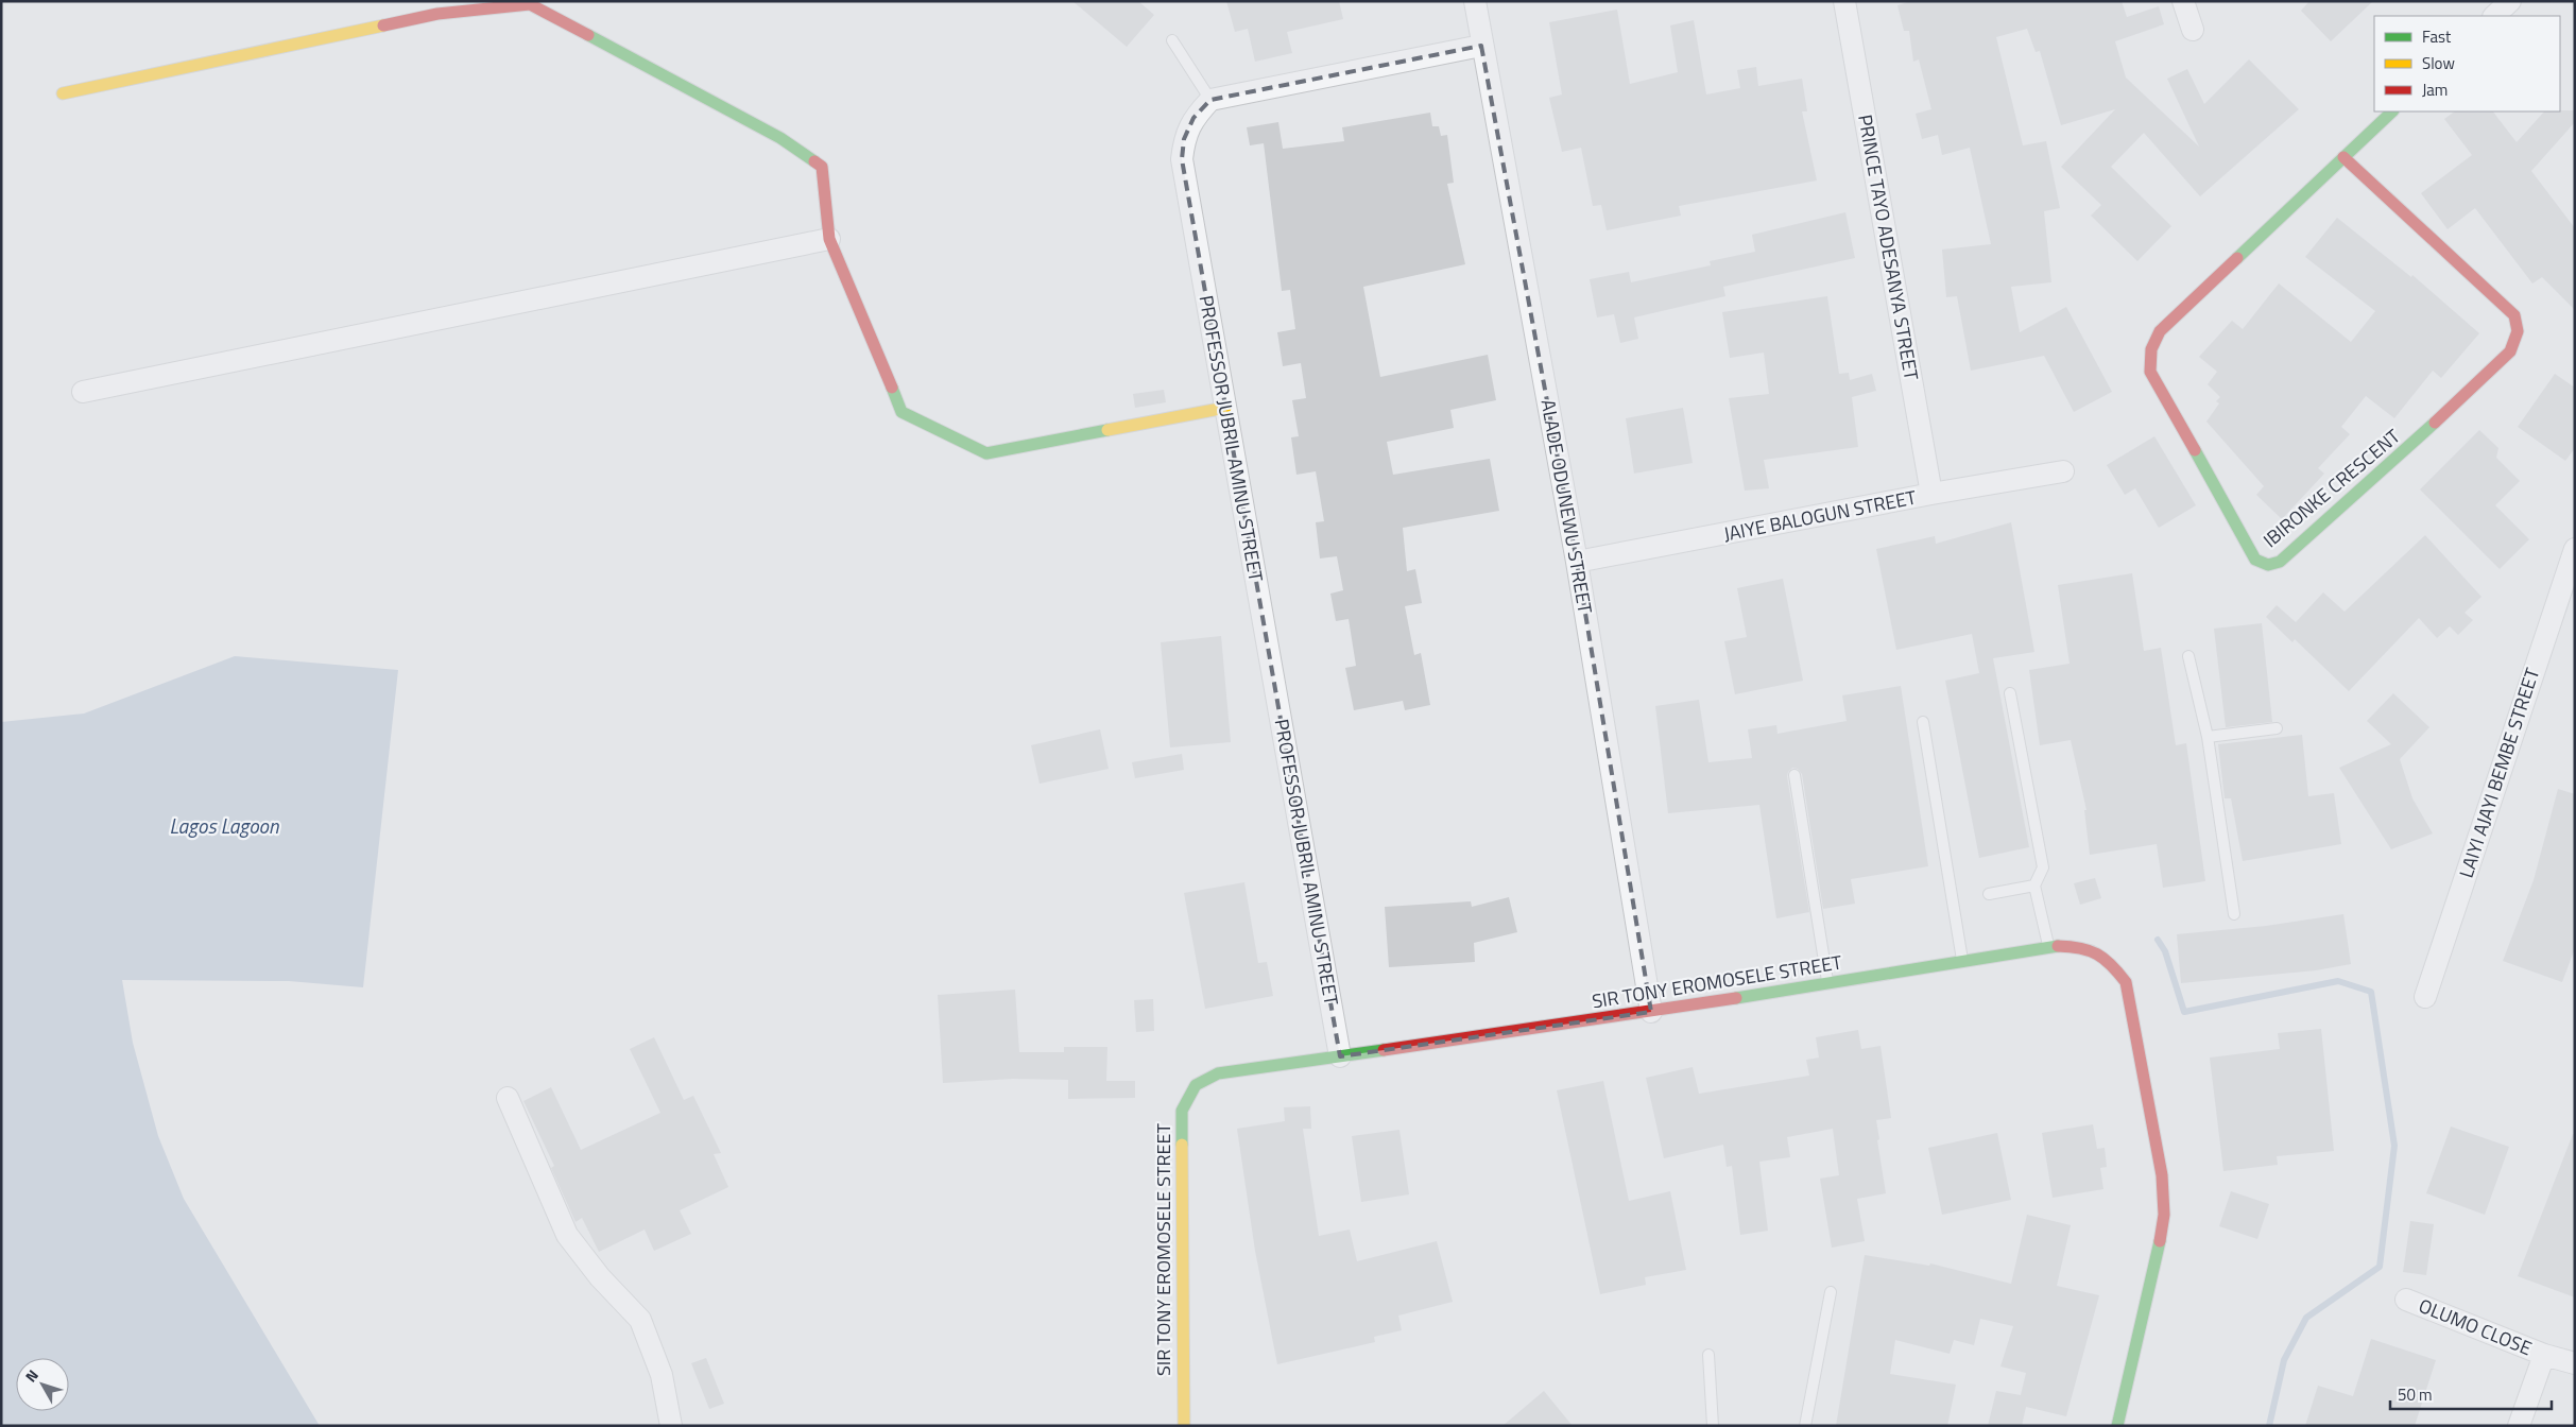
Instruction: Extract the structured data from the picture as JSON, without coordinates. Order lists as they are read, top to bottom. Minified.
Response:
{"streets":{"street":["PRINCE TAYO ADESANYA STREET","PROFESSOR JUBRIL AMINU STREET","IBIRONKE CRESCENT","ALADE ODUNEWU STREET","JAIYE BALOGUN STREET","LAIYI AJAYI BEMBE STREET","SIR TONY EROMOSELE STREET","OLUMO CLOSE"]},"crossings":[["PRINCE TAYO ADESANYA STREET","JAIYE BALOGUN STREET"],["PROFESSOR JUBRIL AMINU STREET","SIR TONY EROMOSELE STREET"],["ALADE ODUNEWU STREET","JAIYE BALOGUN STREET"],["ALADE ODUNEWU STREET","SIR TONY EROMOSELE STREET"]],"water":["Lagos Lagoon"],"legend":["Fast","Slow","Jam"],"scale_bar":"50 m","north":"top left"}
